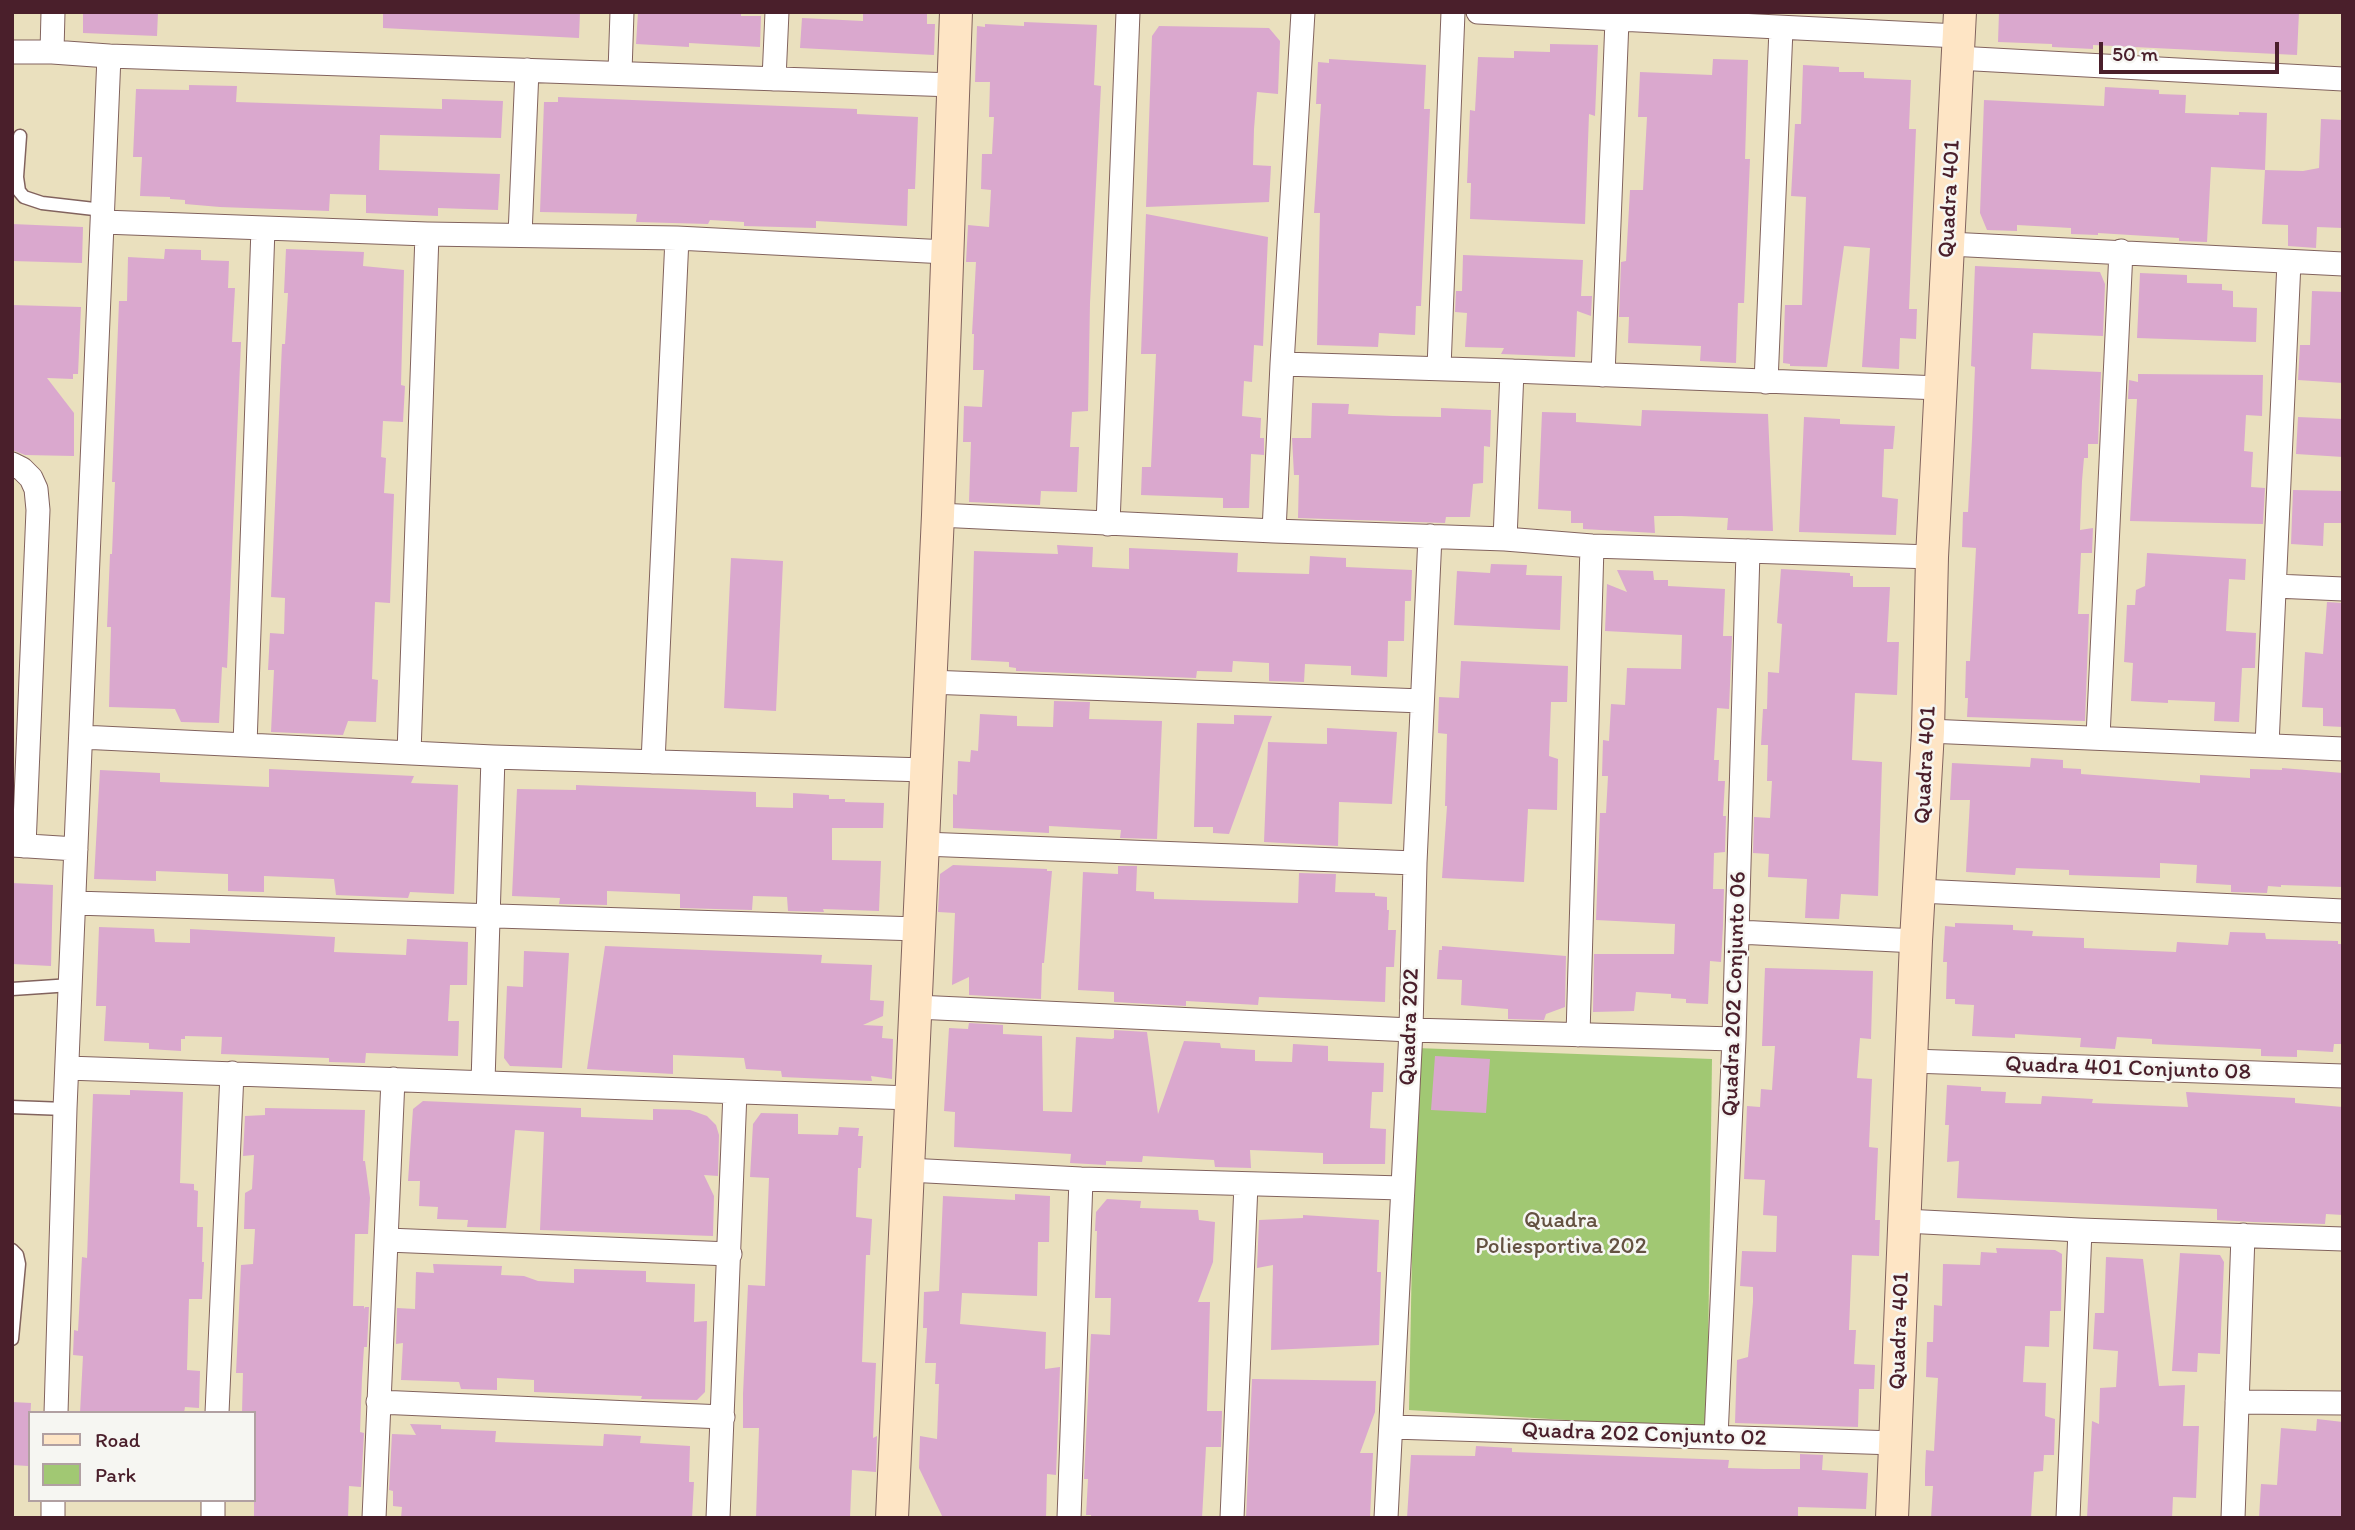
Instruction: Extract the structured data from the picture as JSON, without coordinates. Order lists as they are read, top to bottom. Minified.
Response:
{"streets":{"street":["Quadra 401","Quadra 202 Conjunto 06","Quadra 202","Quadra 401 Conjunto 08","Quadra 202 Conjunto 02"]},"crossings":[["Quadra 401","Quadra 401 Conjunto 08"],["Quadra 401","Quadra 202 Conjunto 02"],["Quadra 202 Conjunto 06","Quadra 202 Conjunto 02"],["Quadra 202","Quadra 202 Conjunto 02"]],"parks":["Quadra Poliesportiva 202"],"legend":["Road","Park"],"scale_bar":"50 m"}
